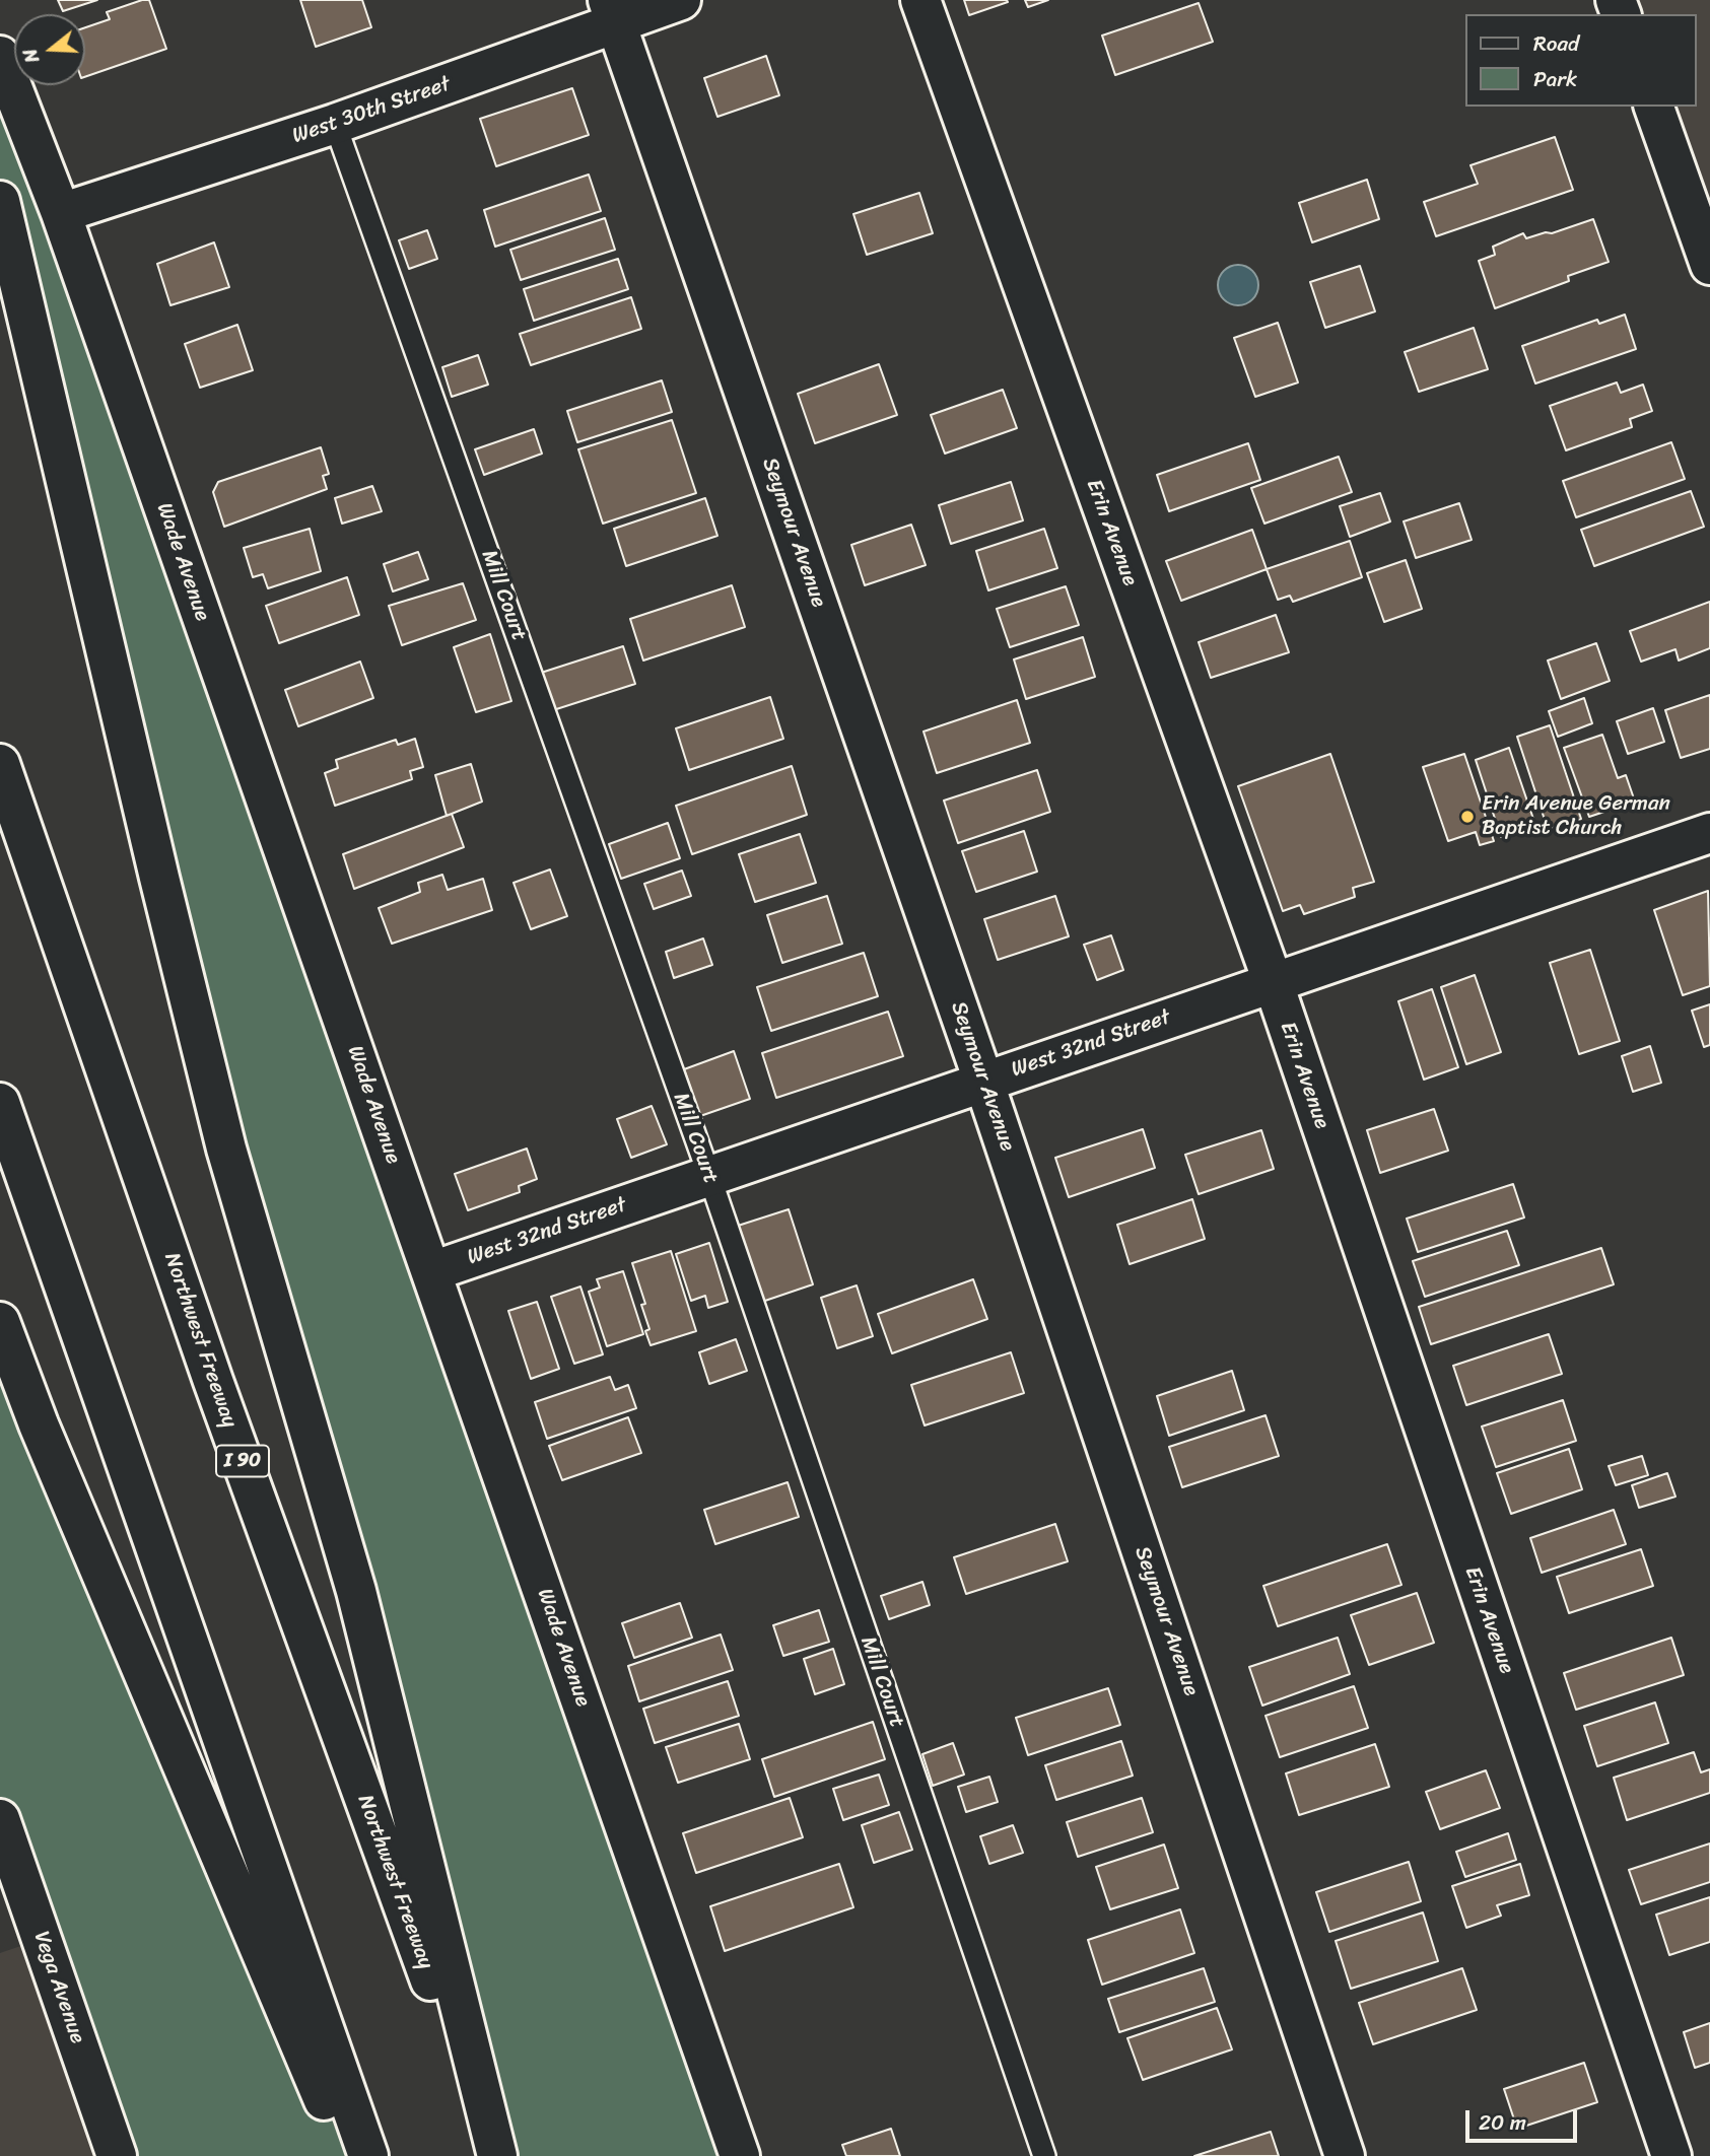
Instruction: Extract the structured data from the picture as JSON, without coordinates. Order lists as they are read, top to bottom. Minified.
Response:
{"streets":{"main road":["West 30th Street","Seymour Avenue","Erin Avenue","Wade Avenue","West 32nd Street","Northwest Freeway","I 90","Vega Avenue"],"lane":["Mill Court"]},"crossings":[["West 30th Street","Seymour Avenue"],["West 30th Street","Wade Avenue"],["West 30th Street","Mill Court"],["Seymour Avenue","West 32nd Street"],["Erin Avenue","West 32nd Street"],["Wade Avenue","West 32nd Street"],["Mill Court","West 32nd Street"]],"places":["Erin Avenue German Baptist Church"],"legend":["Road","Park"],"scale_bar":"20 m","north":"left"}
